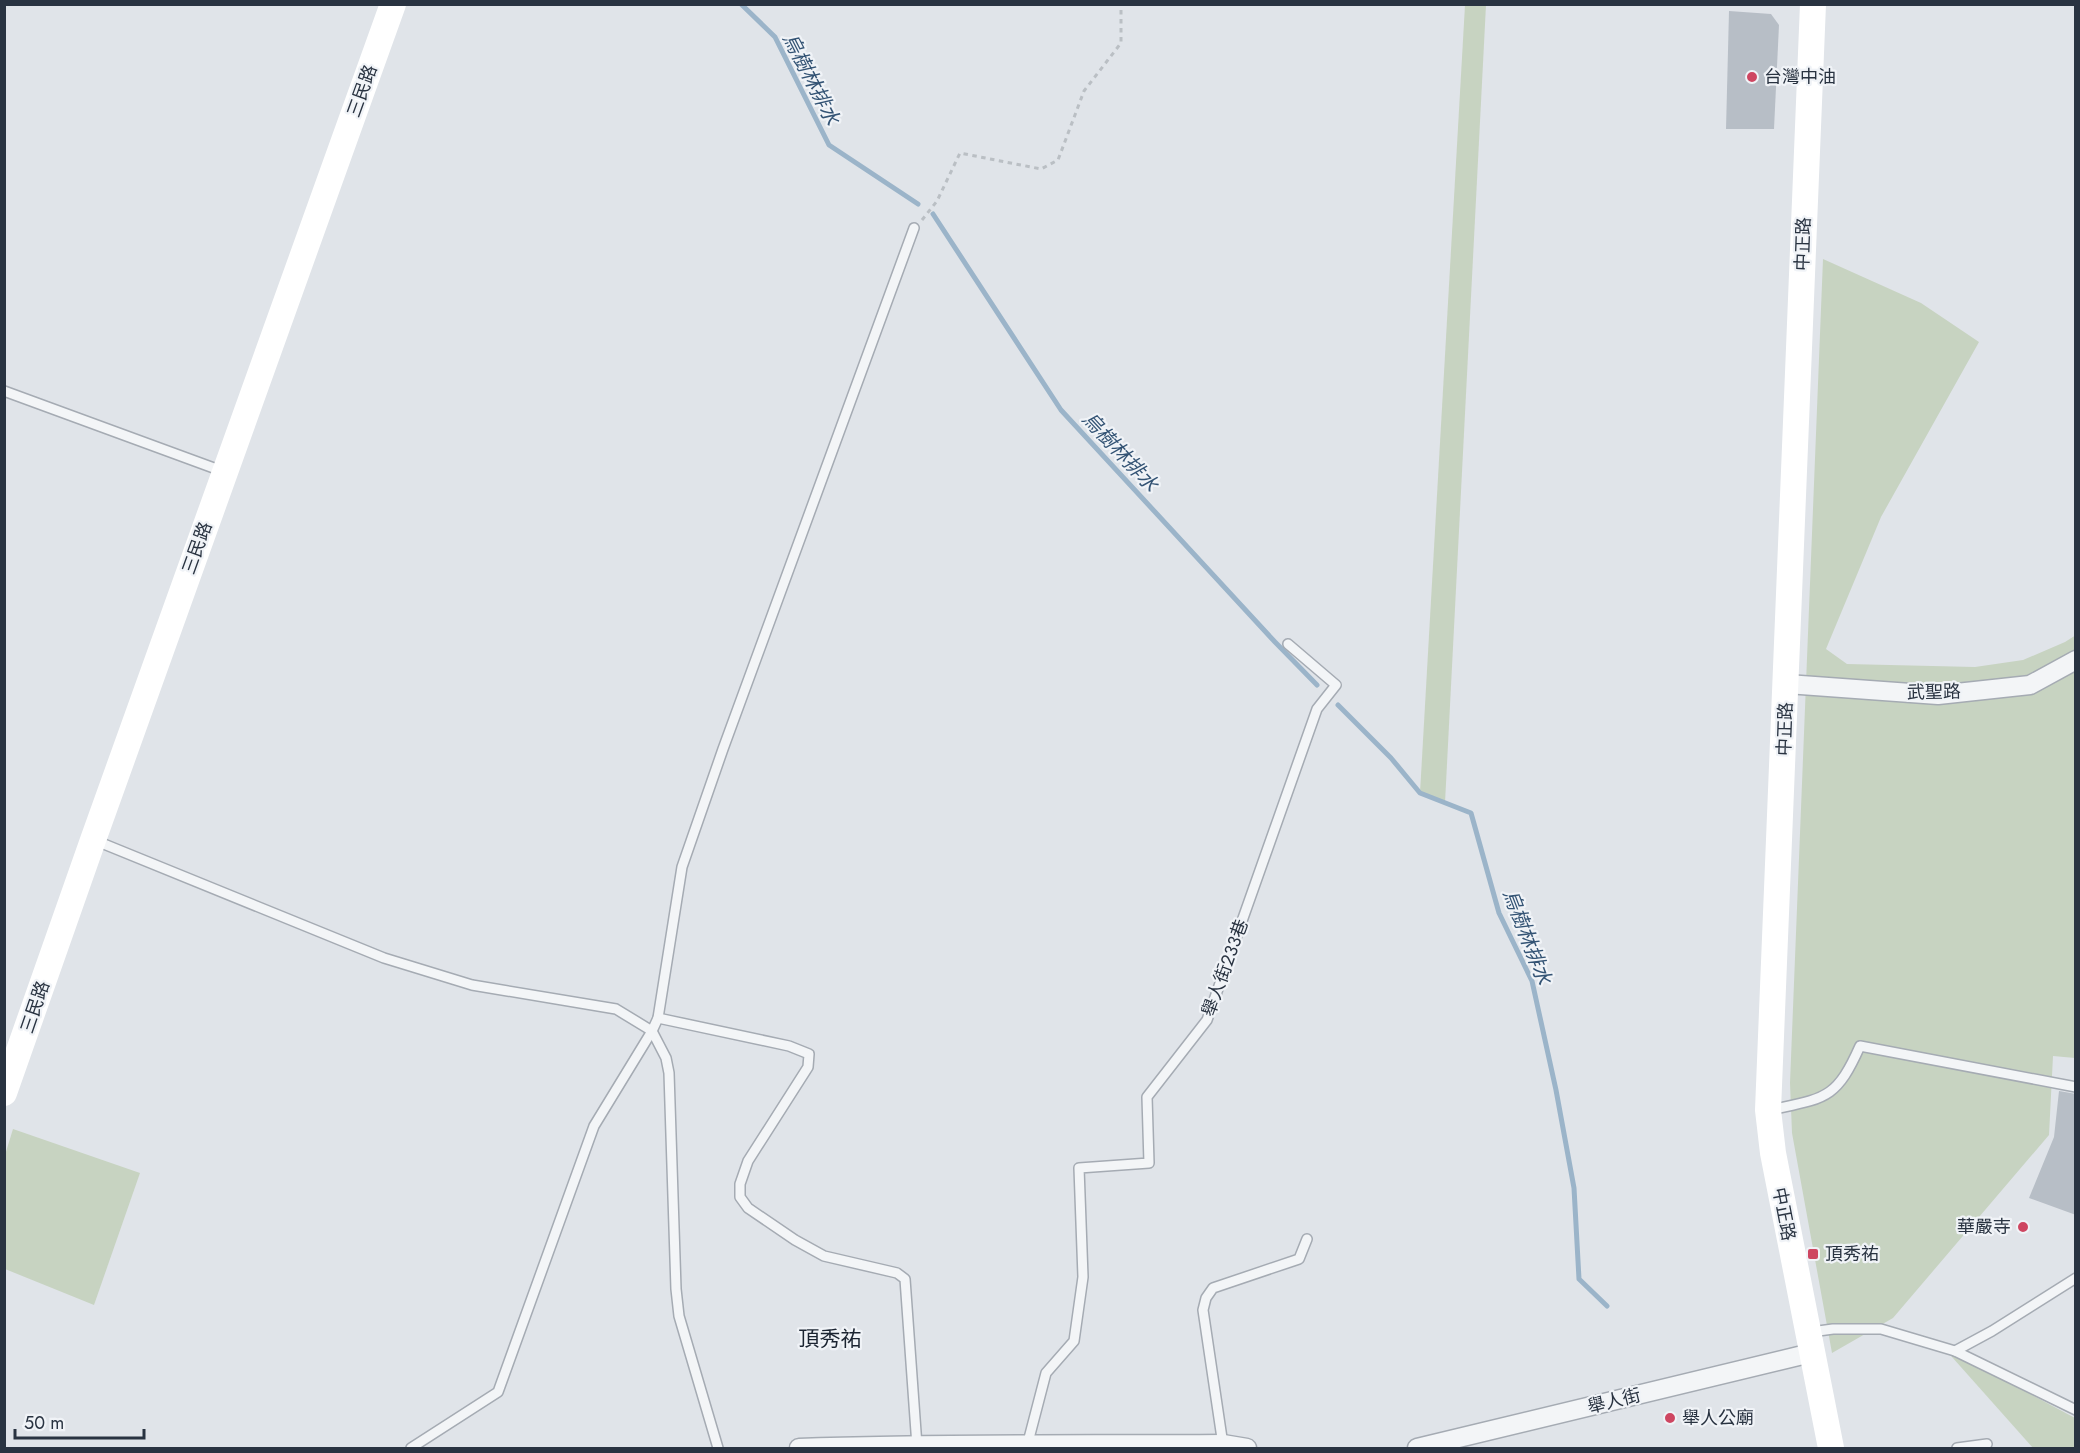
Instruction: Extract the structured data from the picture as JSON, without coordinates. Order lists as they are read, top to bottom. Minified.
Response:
{"streets":{"main road":["三民路","中正路"],"street":["武聖路","舉人街"],"lane":["舉人街233巷"]},"crossings":[["中正路","武聖路"],["中正路","舉人街"]],"districts":["頂秀祐"],"water":["烏樹林排水"],"places":{"other":["台灣中油","華嚴寺","舉人公廟"],"transit":["頂秀祐"]},"scale_bar":"50 m"}
